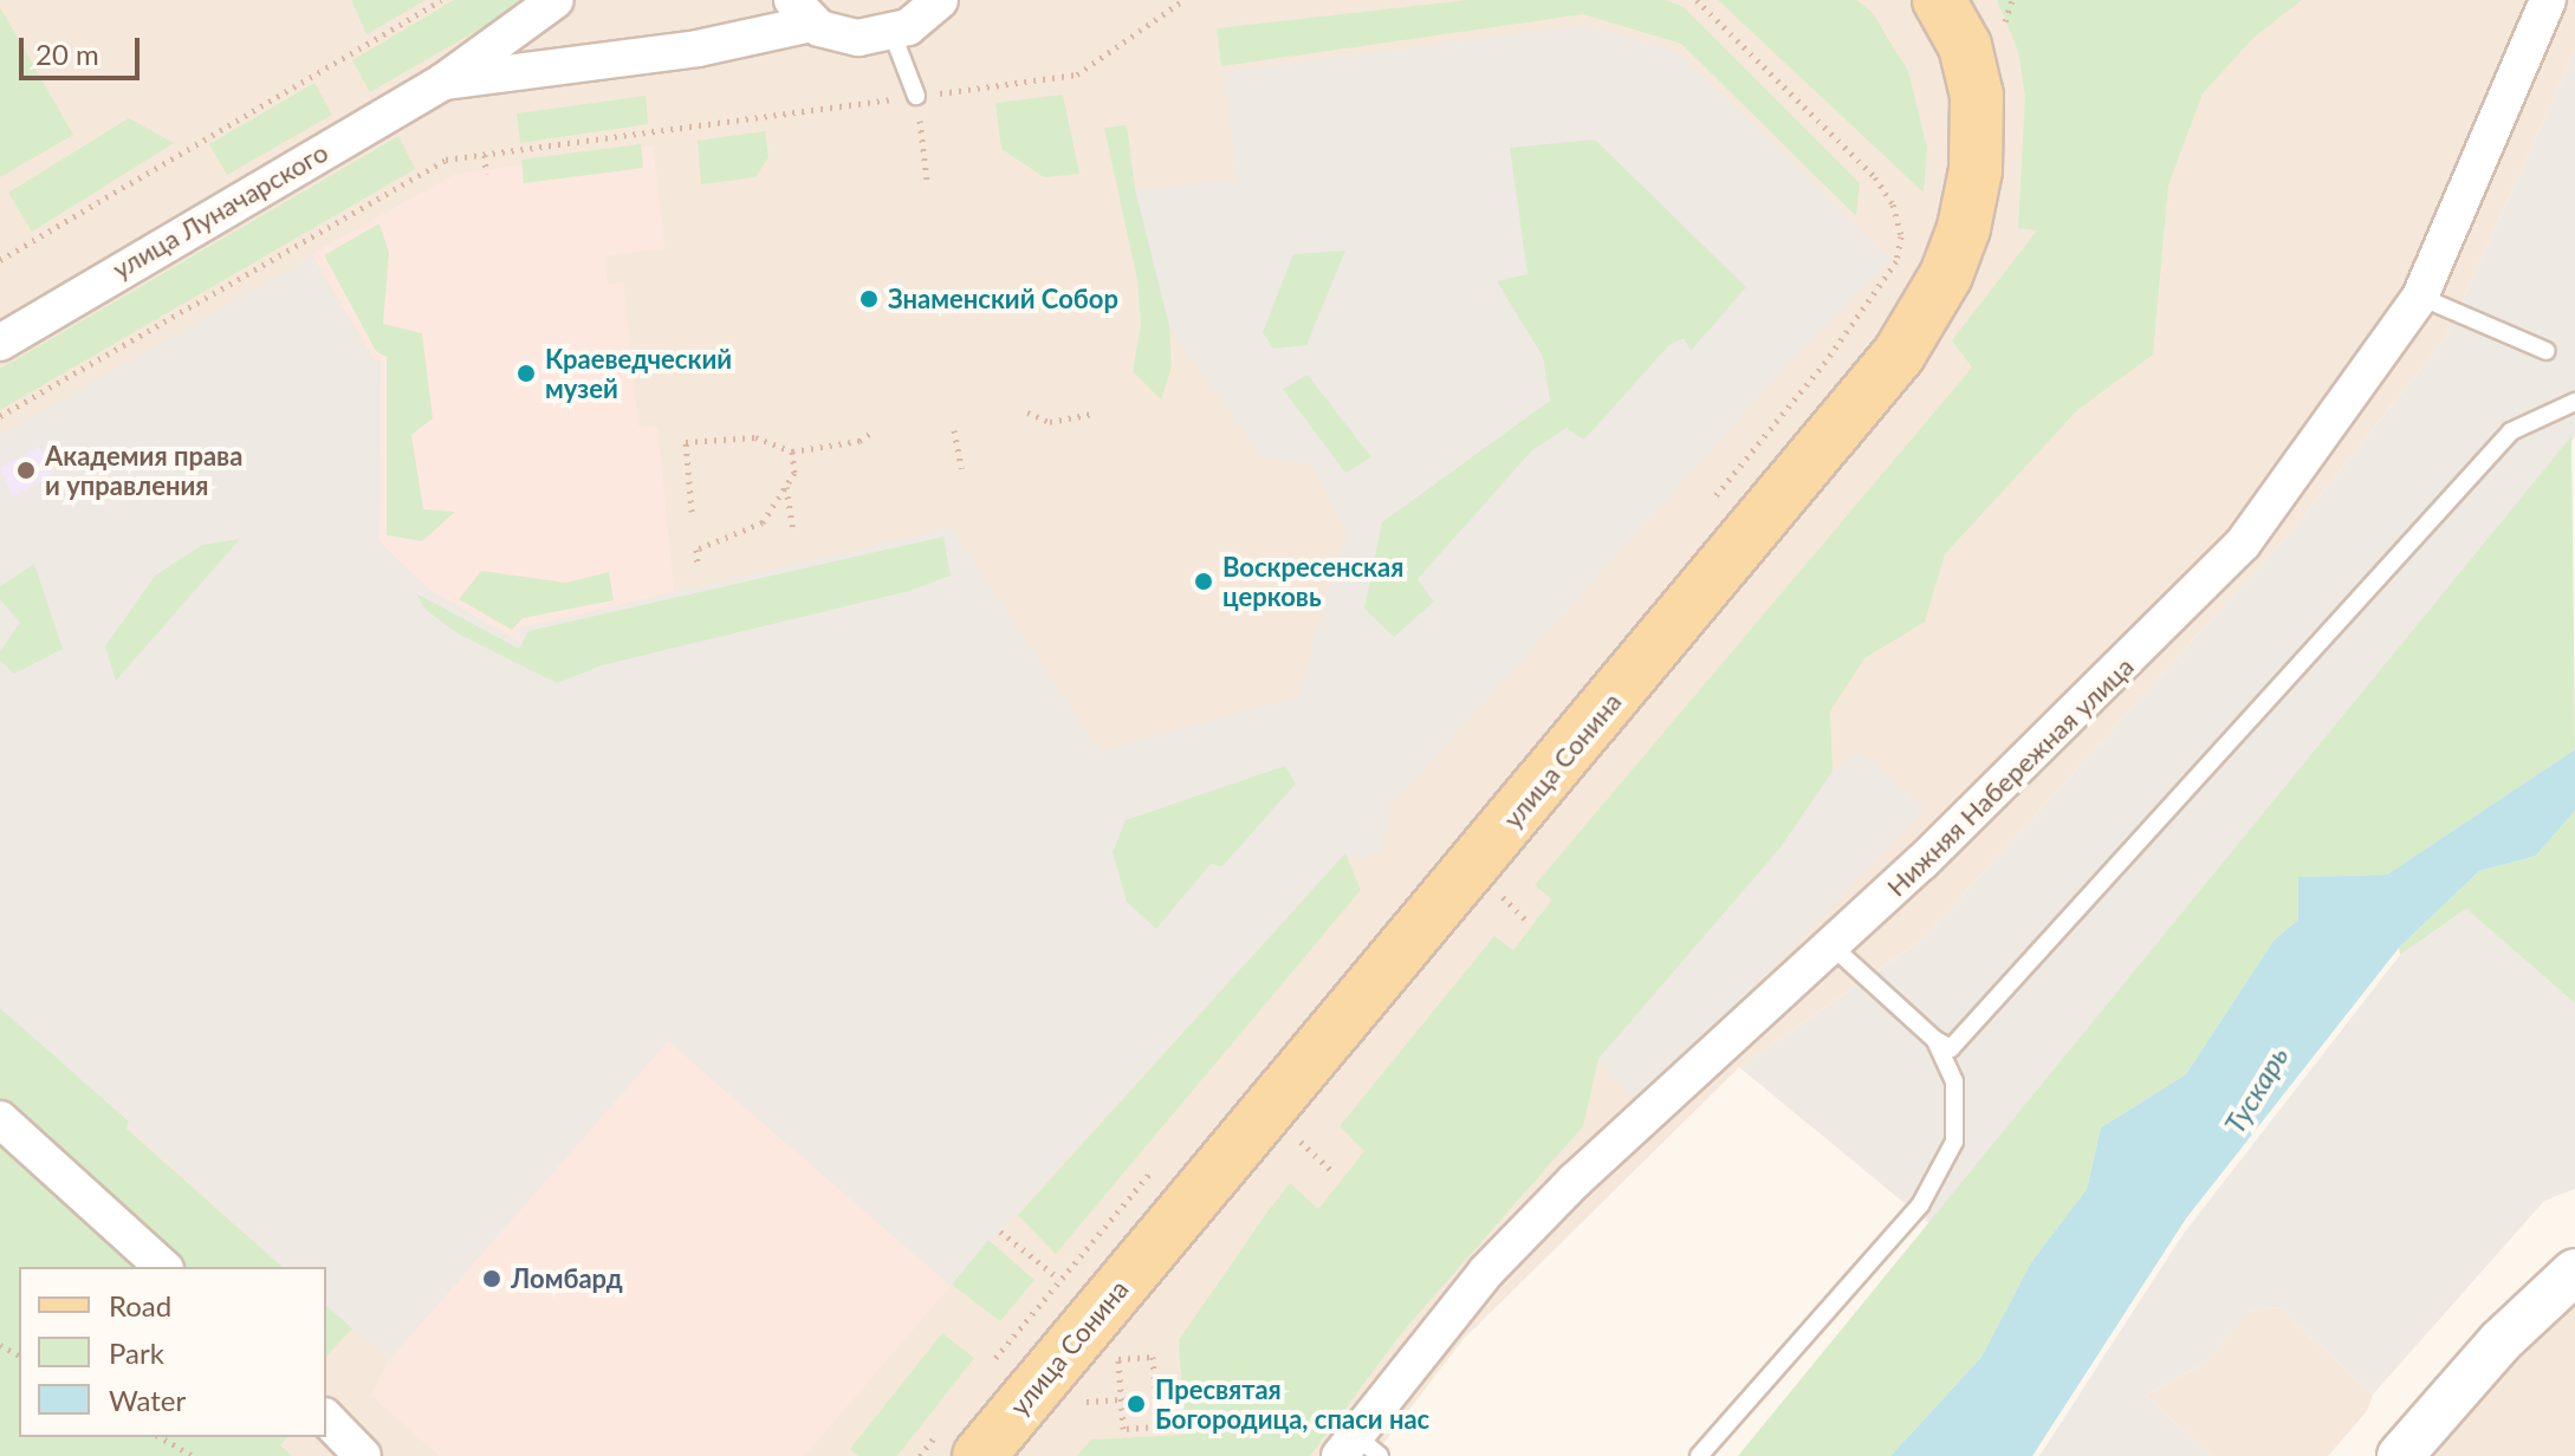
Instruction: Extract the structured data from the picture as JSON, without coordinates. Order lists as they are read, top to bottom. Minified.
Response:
{"streets":{"main road":["улица Сонина"],"street":["улица Луначарского","Нижняя Набережная улица"]},"water":["Тускарь"],"places":["Знаменский Собор","Краеведческий музей","Академия права и управления","Воскресенская церковь","Ломбард","Пресвятая Богородица, спаси нас"],"legend":["Road","Park","Water"],"scale_bar":"20 m"}
